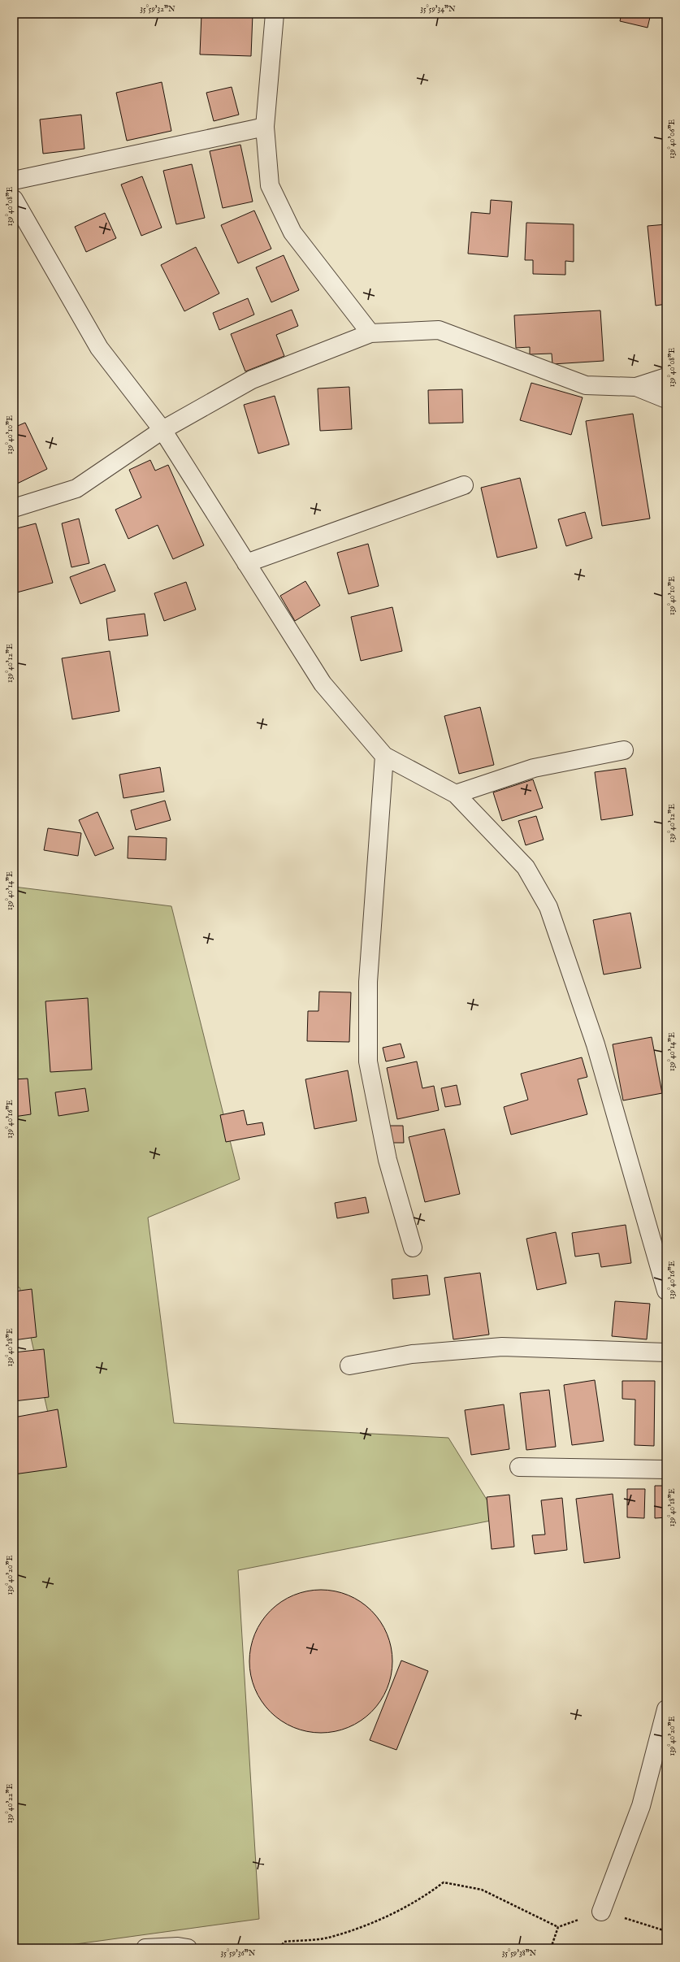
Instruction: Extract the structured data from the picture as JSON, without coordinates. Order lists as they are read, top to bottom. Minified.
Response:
{"coordinates":["35°59'32\"N","35°59'34\"N","139°40'06\"E","139°40'08\"E","139°40'10\"E","139°40'12\"E","139°40'14\"E","139°40'16\"E","139°40'18\"E","139°40'20\"E","139°40'22\"E","35°59'36\"N","35°59'38\"N"]}
